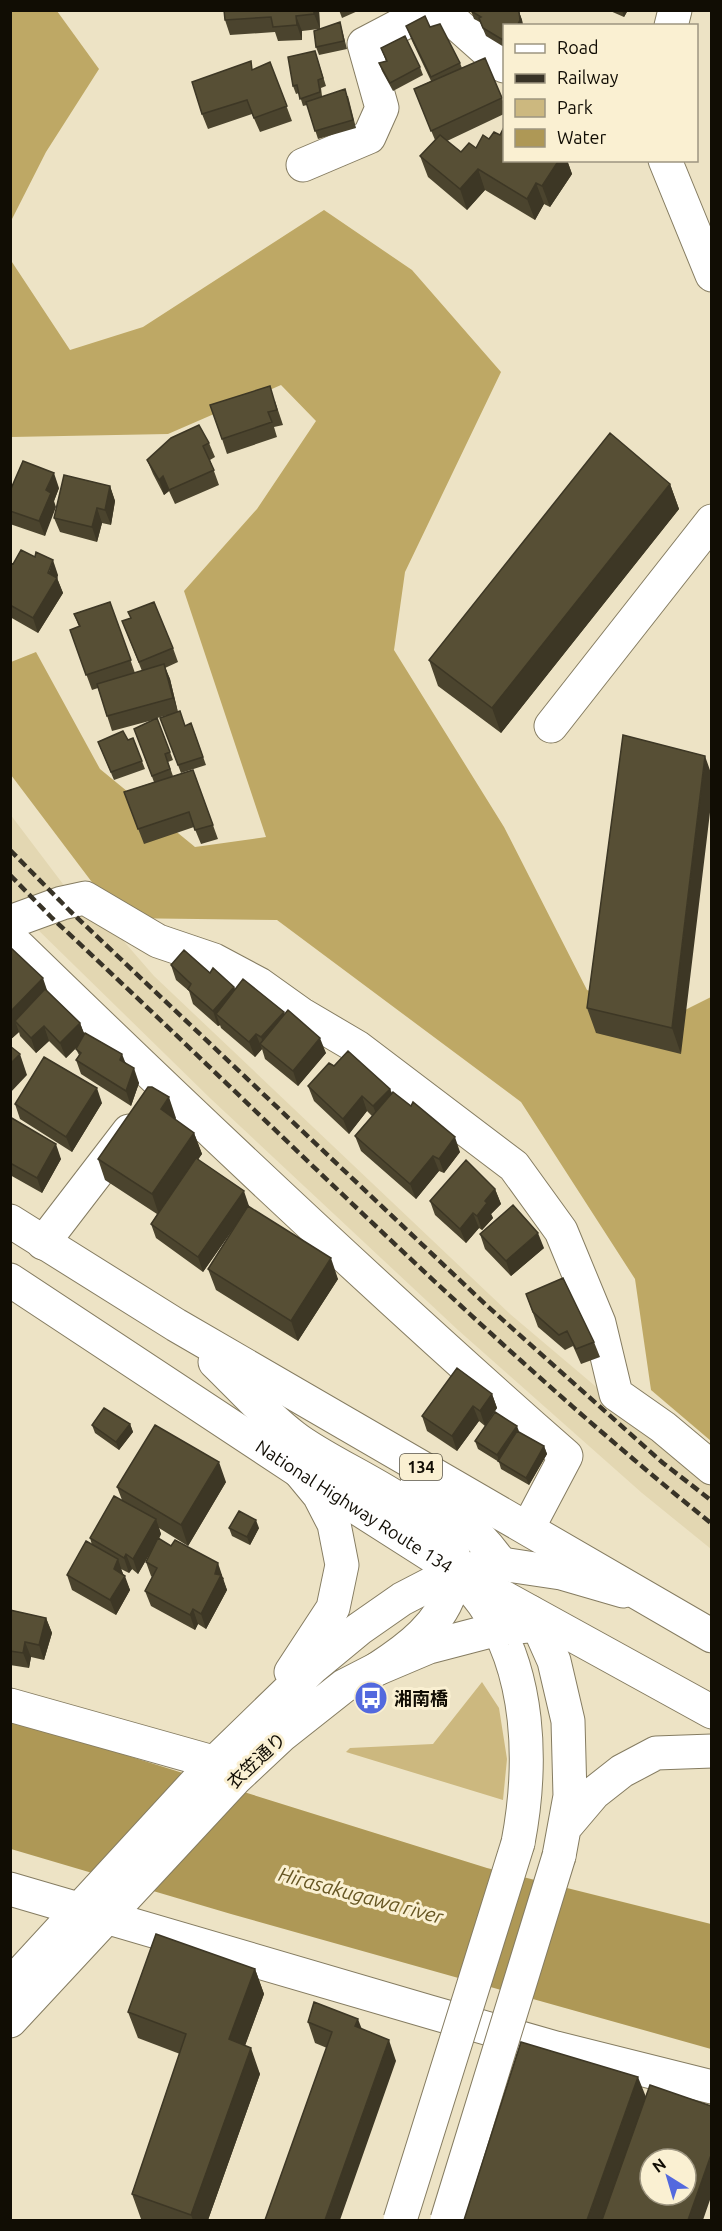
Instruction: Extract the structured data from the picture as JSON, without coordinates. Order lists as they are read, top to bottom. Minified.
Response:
{"streets":{"main road":["134","National Highway Route 134","衣笠通り"]},"crossings":[["134","衣笠通り"],["National Highway Route 134","衣笠通り"]],"water":["Hirasakugawa river"],"places":{"bus stop":["湘南橋"]},"legend":["Road","Railway","Park","Water"],"north":"top left"}
